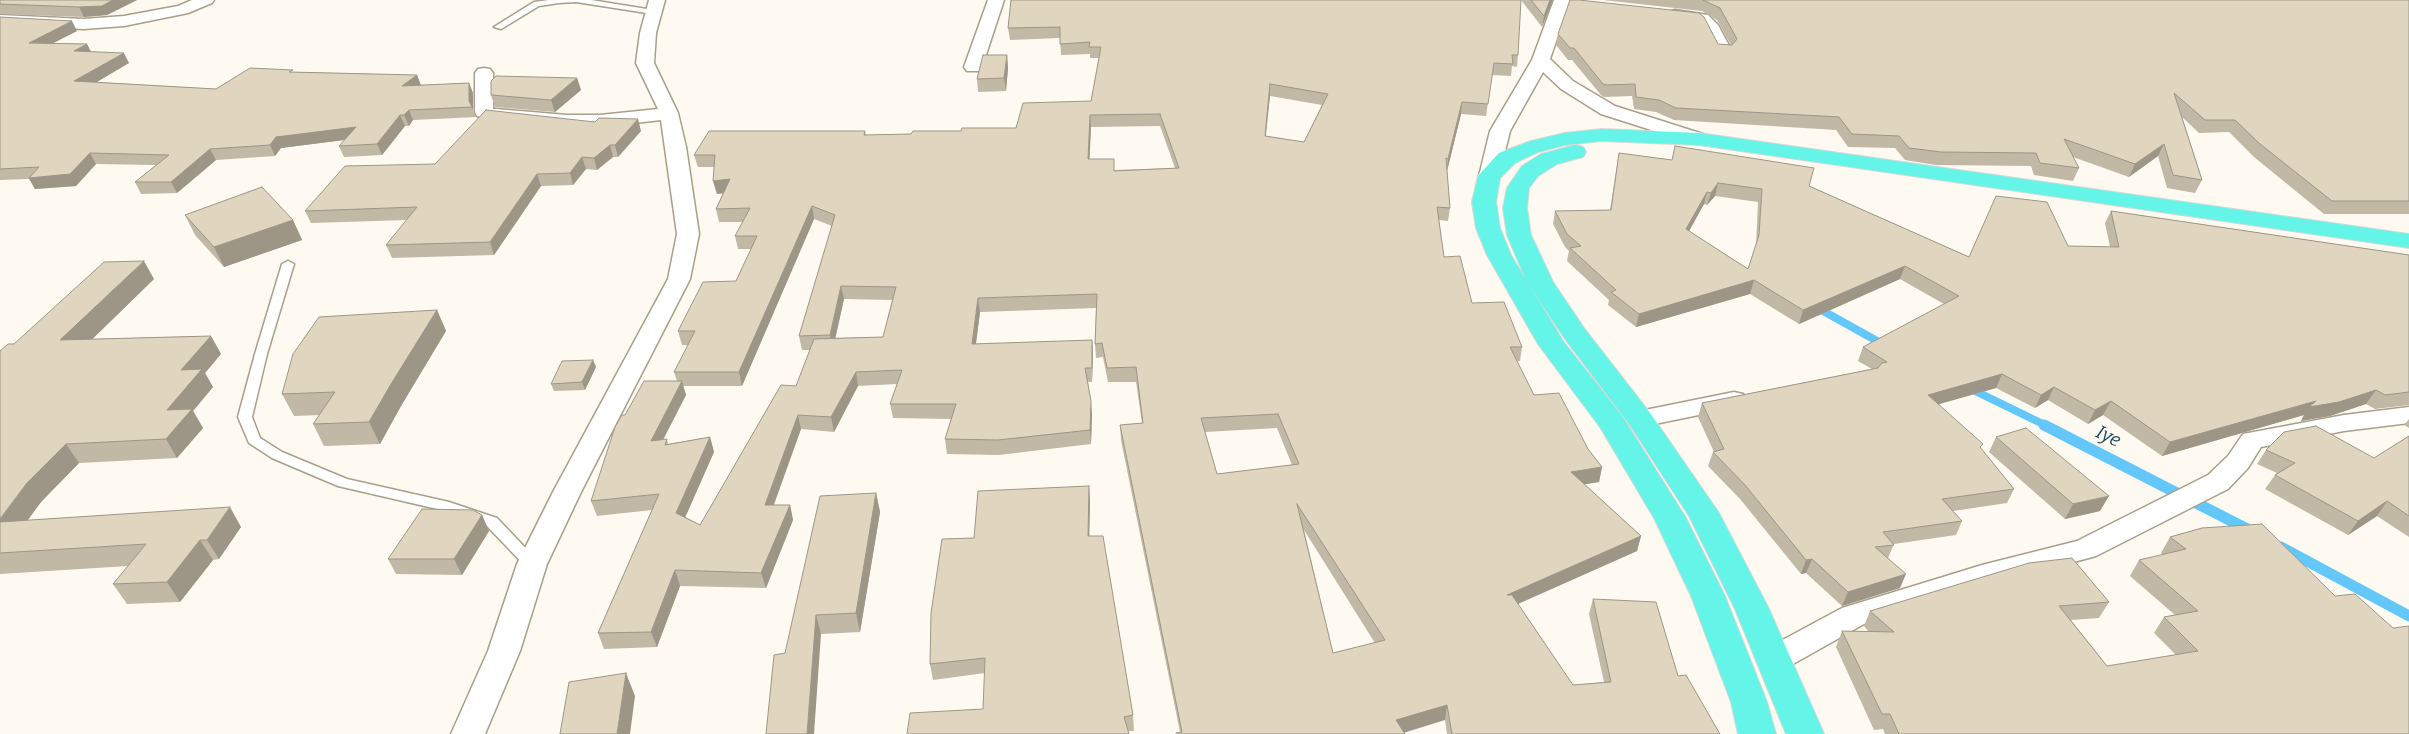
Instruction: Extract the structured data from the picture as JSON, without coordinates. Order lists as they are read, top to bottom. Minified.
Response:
{"water":["Iye"]}
